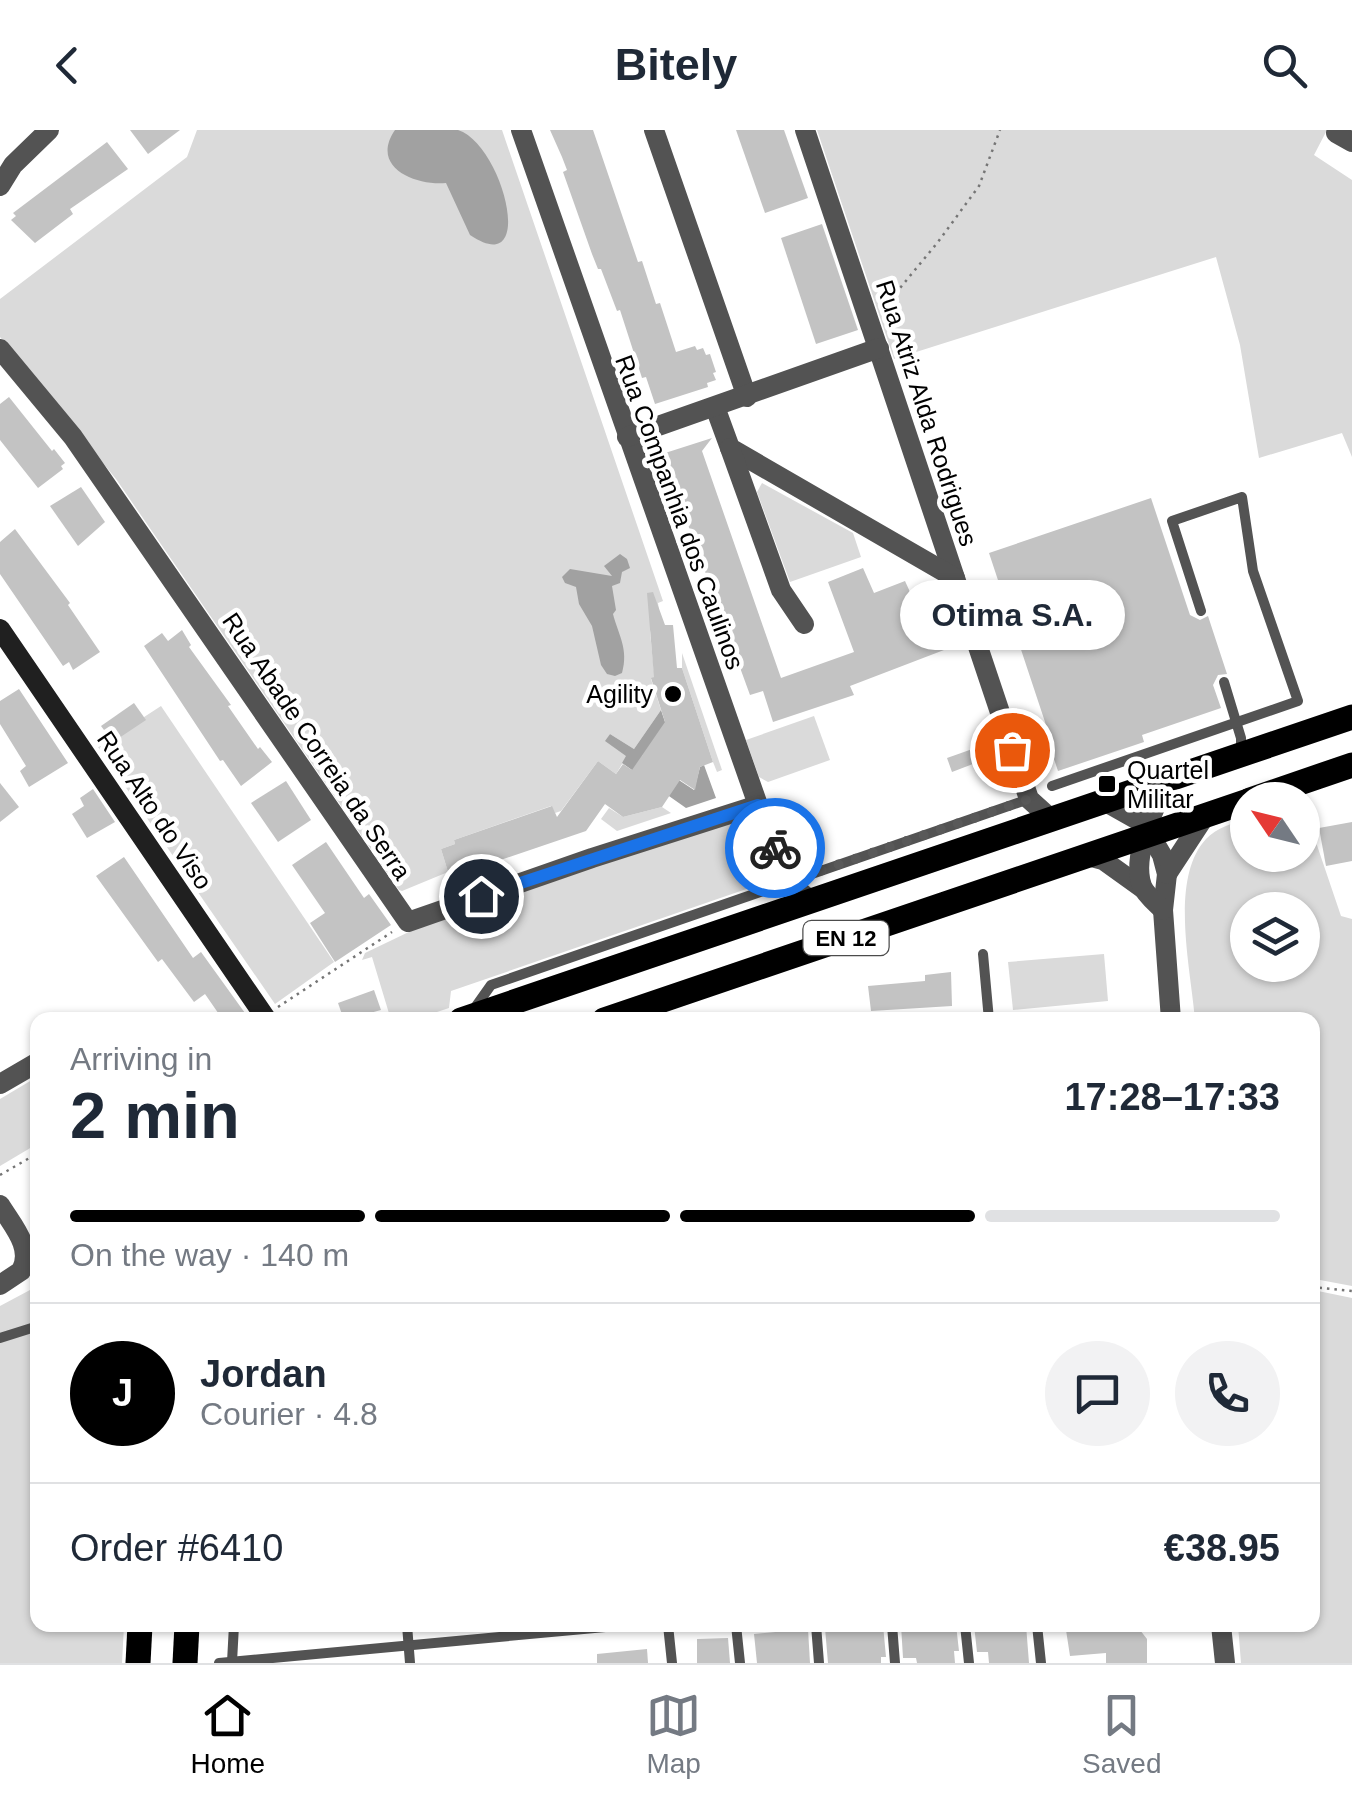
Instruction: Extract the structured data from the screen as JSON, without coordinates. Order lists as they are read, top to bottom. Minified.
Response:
{"streets":{"main road":["Rua Alto do Viso","EN 12"],"street":["Rua Atriz Alda Rodrigues","Rua Companhia dos Caulinos","Rua Abade Correia da Serra"]},"crossings":[["Rua Atriz Alda Rodrigues","EN 12"],["Rua Companhia dos Caulinos","EN 12"]],"places":{"other":["Agility","Otima S.A."],"transit":["Quartel Militar"]},"north":"top left","page":{"header":"Bitely","bubble":"Otima S.A.","heading":["2 min","Arriving in","17:28–17:33"],"panel":["Jordan","Courier · 4.8","Order #6410","€38.95"],"bar":"On the way · 140 m","round":"J","tabs":["Home","Map","Saved"]}}
